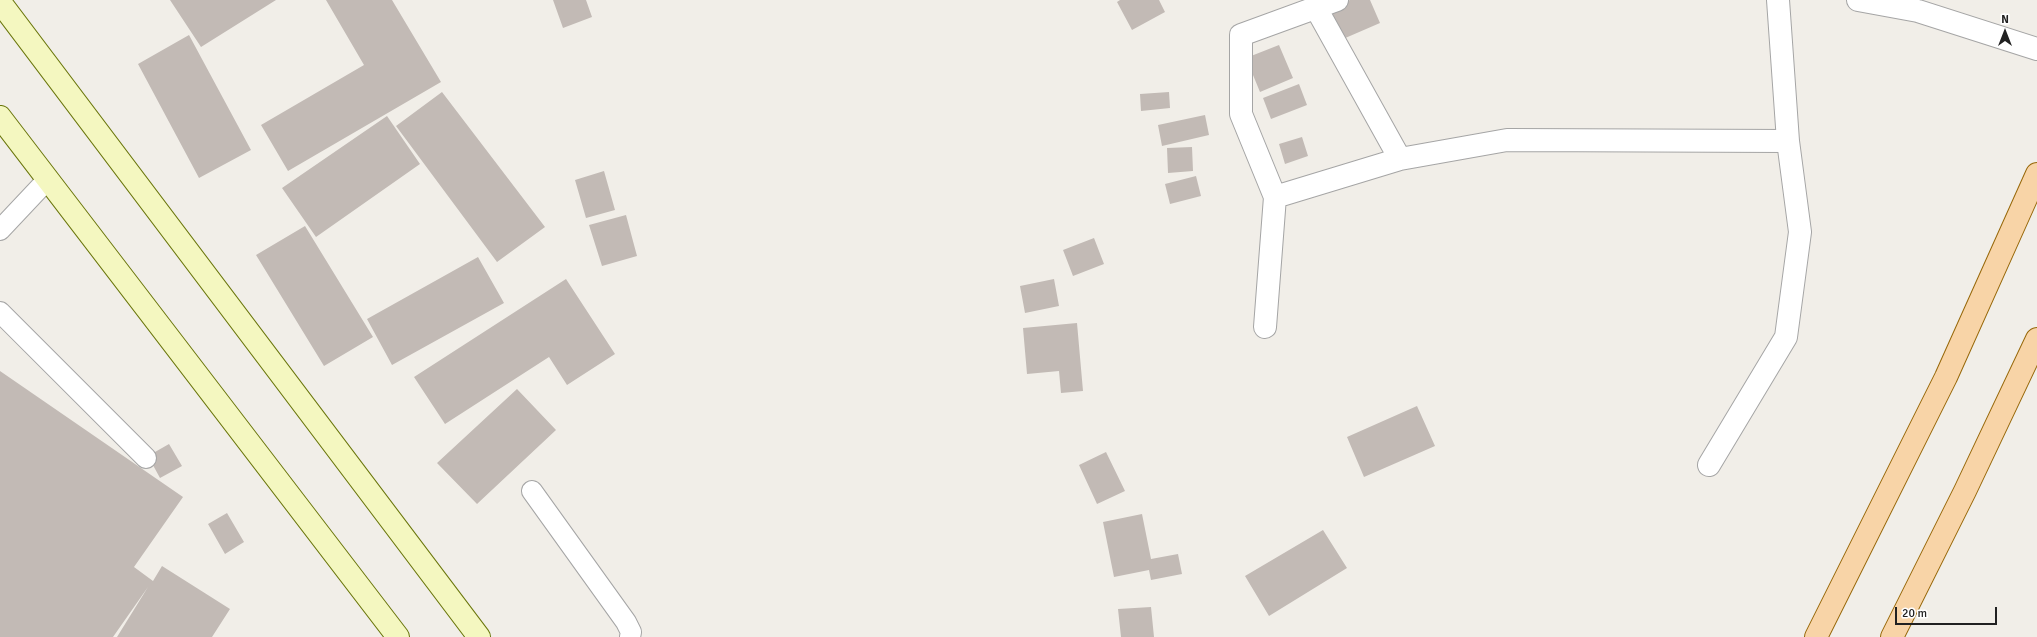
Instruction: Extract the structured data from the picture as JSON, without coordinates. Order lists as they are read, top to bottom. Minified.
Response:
{"scale_bar":"20 m","north":"top"}
